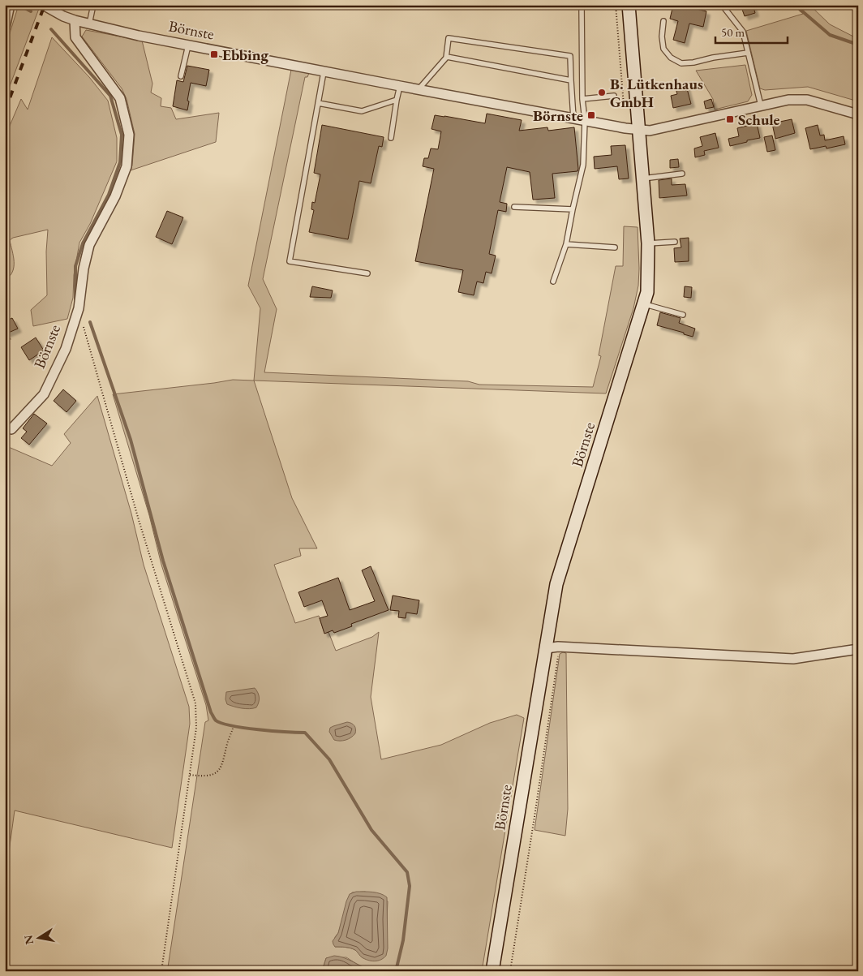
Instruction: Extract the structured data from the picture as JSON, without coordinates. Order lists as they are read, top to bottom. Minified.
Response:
{"streets":{"street":["Börnste"]},"places":{"transit":["Ebbing","Börnste","Schule"],"other":["B. Lütkenhaus GmbH"]},"scale_bar":"50 m","north":"left"}
